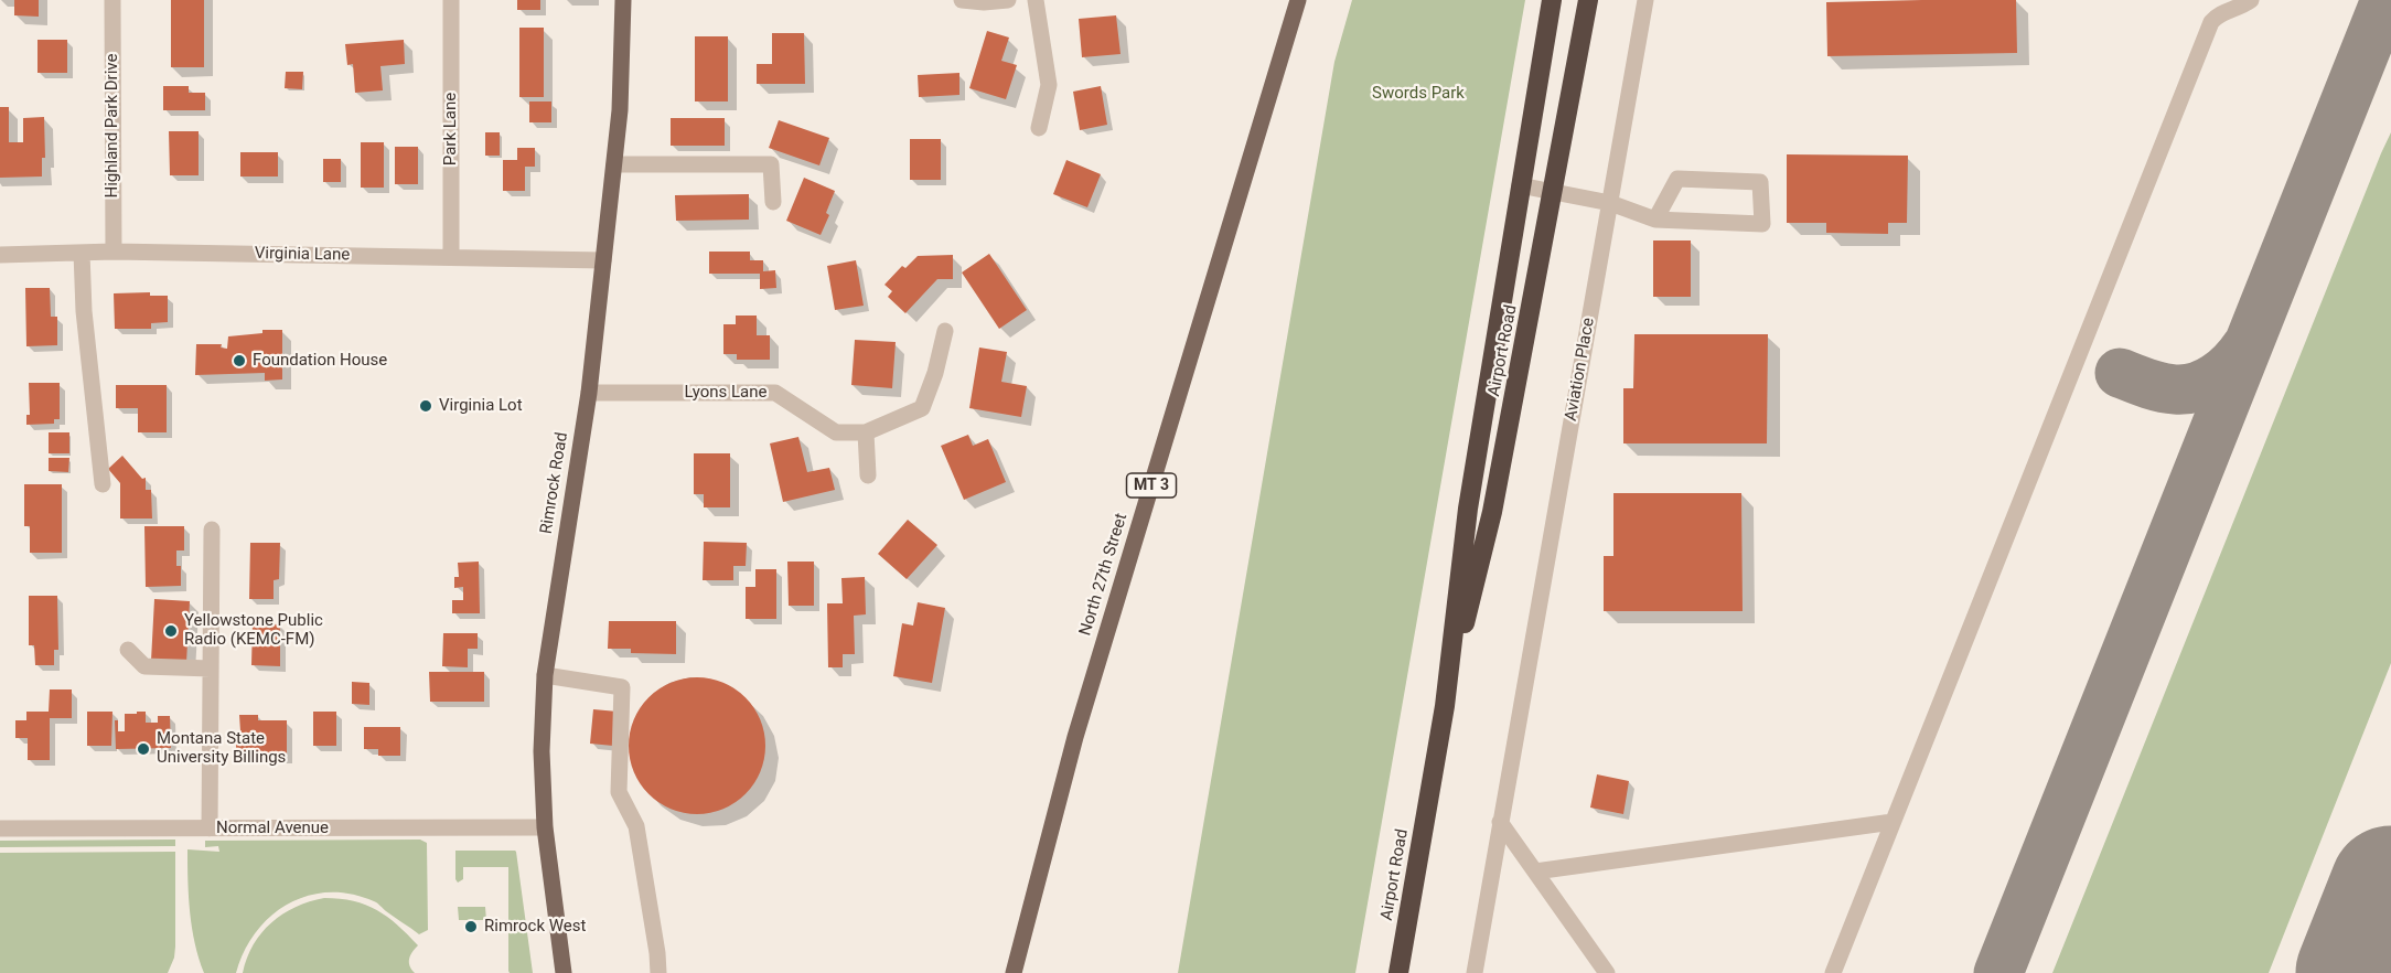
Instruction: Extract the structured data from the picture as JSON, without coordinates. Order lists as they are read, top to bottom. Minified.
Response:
{"streets":{"highway":["Airport Road"],"main road":["Rimrock Road","MT 3","North 27th Street"],"street":["Highland Park Drive","Park Lane","Virginia Lane","Aviation Place","Lyons Lane","Normal Avenue"]},"crossings":[["Highland Park Drive","Virginia Lane"],["Park Lane","Virginia Lane"],["Virginia Lane","Rimrock Road"],["Lyons Lane","Rimrock Road"],["Rimrock Road","Normal Avenue"]],"parks":["Swords Park"],"places":["Foundation House","Virginia Lot","Yellowstone Public Radio (KEMC-FM)","Montana State University Billings","Rimrock West"]}
